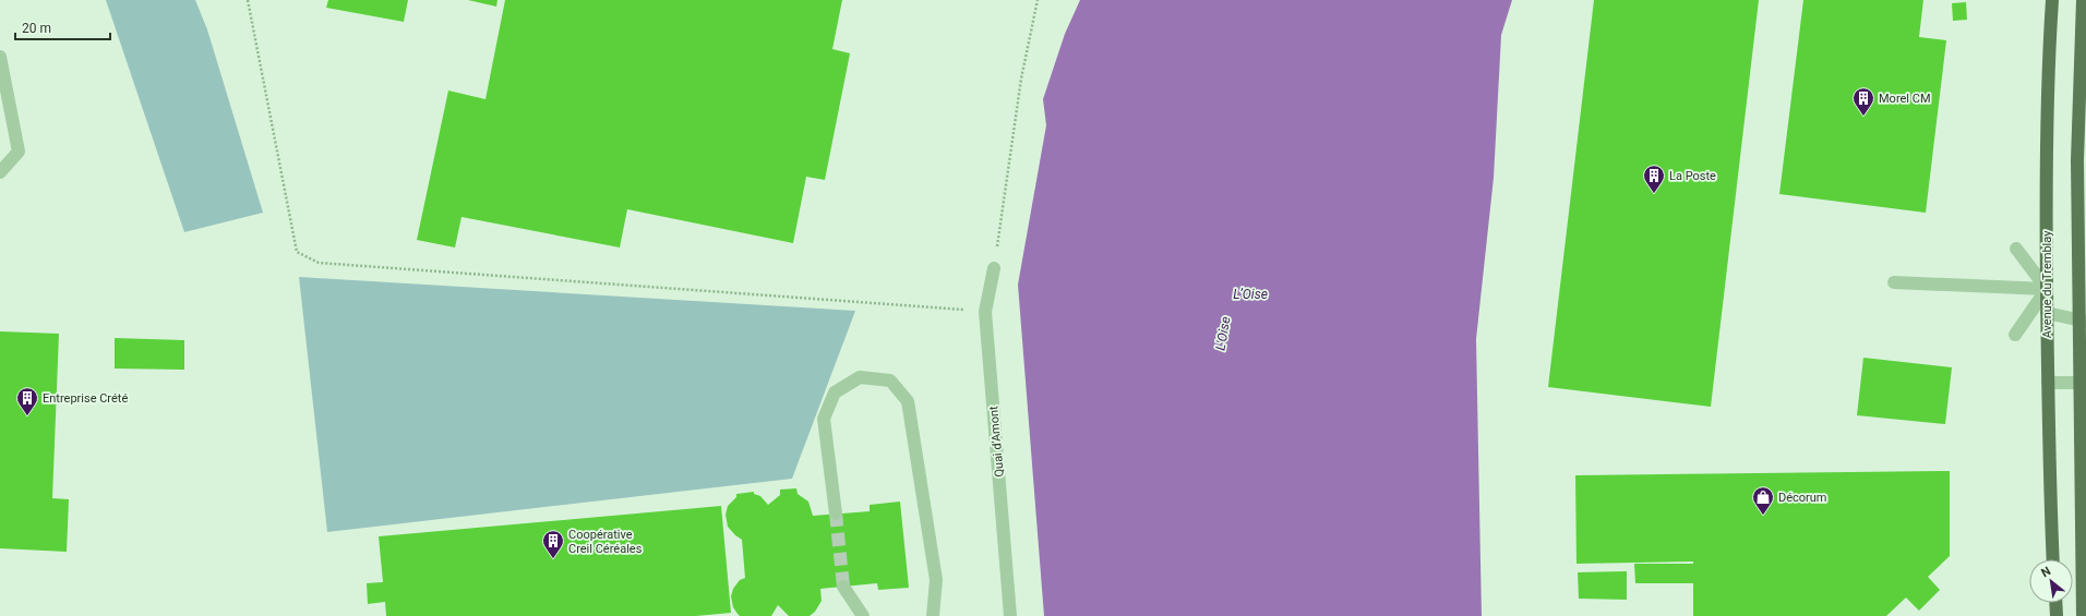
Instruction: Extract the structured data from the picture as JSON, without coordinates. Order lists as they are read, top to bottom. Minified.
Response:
{"streets":{"main road":["Avenue du Tremblay"],"street":["Quai d'Amont"]},"water":["L’Oise","L'Oise"],"places":{"building":["Morel CM","La Poste","Entreprise Crété","Coopérative Creil Céréales"],"shop":["Décorum"]},"scale_bar":"20 m","north":"top left"}
